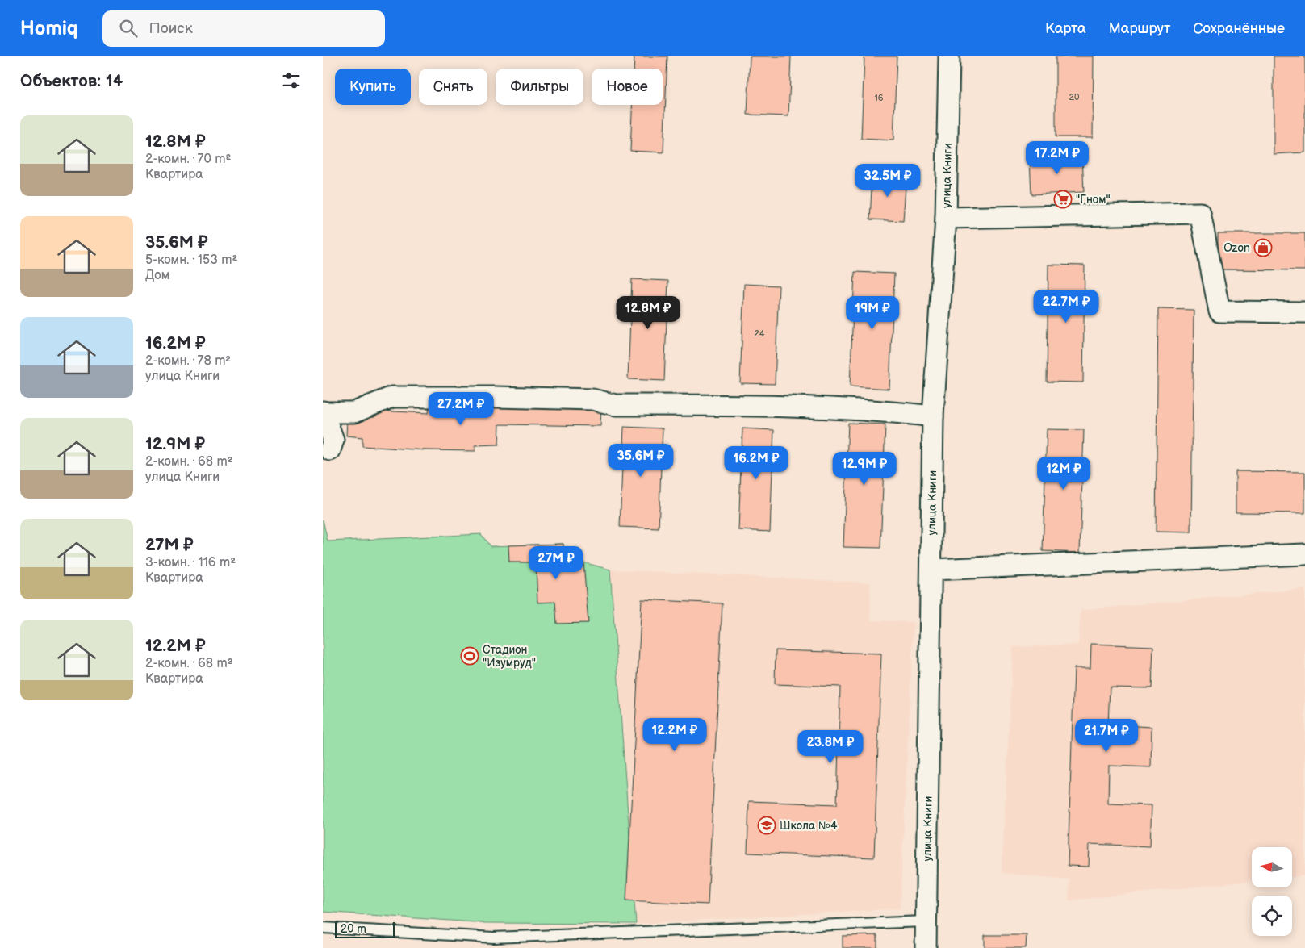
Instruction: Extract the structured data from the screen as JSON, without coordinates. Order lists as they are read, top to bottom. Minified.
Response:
{"streets":{"street":["улица Книги"]},"places":{"supermarket":["\"Гном\""],"shop":["Ozon"],"sports":["Стадион \"Изумруд\""],"school or university":["Школа №4"]},"house_numbers":["20","16","24"],"scale_bar":"20 m","north":"left","page":{"header":"Homiq","search":"Поиск","nav":["Карта","Маршрут","Сохранённые"],"heading":"Объектов: 14","chip":["Купить","Снять","Фильтры","Новое"],"list":[{"name":"12.8M ₽","note":"2-комн. · 70 m² · Квартира"},{"name":"35.6M ₽","note":"5-комн. · 153 m² · Дом"},{"name":"16.2M ₽","note":"2-комн. · 78 m² · улица Книги"},{"name":"12.9M ₽","note":"2-комн. · 68 m² · улица Книги"},{"name":"27M ₽","note":"3-комн. · 116 m² · Квартира"},{"name":"12.2M ₽","note":"2-комн. · 68 m² · Квартира"}],"price":["17.2M ₽","32.5M ₽","22.7M ₽","12.8M ₽","19M ₽","27.2M ₽","35.6M ₽","16.2M ₽","12.9M ₽","12M ₽","27M ₽","12.2M ₽","21.7M ₽","23.8M ₽"],"scale":"20 m"}}
